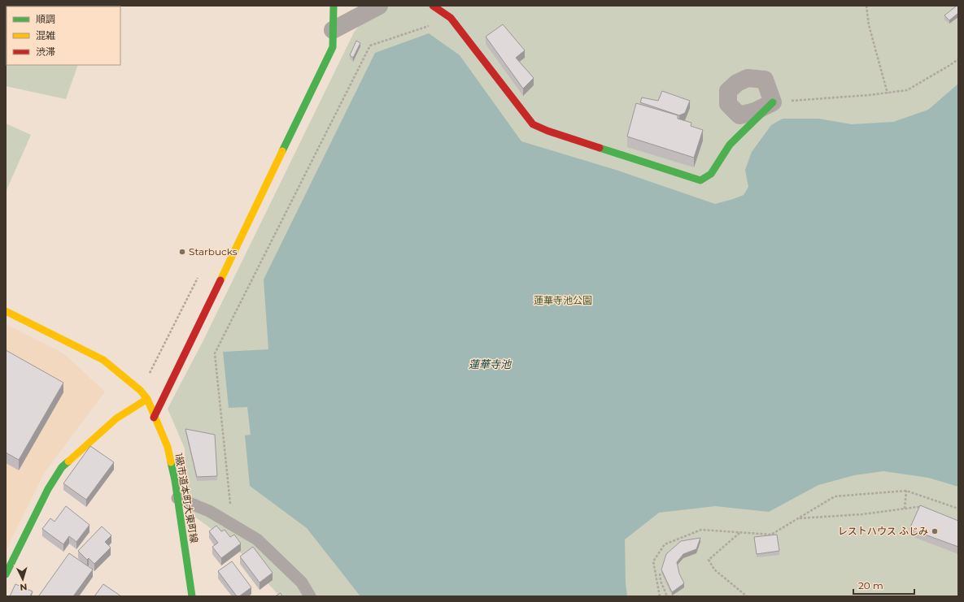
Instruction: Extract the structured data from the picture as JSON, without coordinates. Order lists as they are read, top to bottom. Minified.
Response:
{"streets":{"street":["1級市道本町大東町線"]},"water":["蓮華寺池"],"parks":["蓮華寺池公園"],"places":["Starbucks","レストハウス ふじみ"],"legend":["順調","混雑","渋滞"],"scale_bar":"20 m","north":"bottom"}
